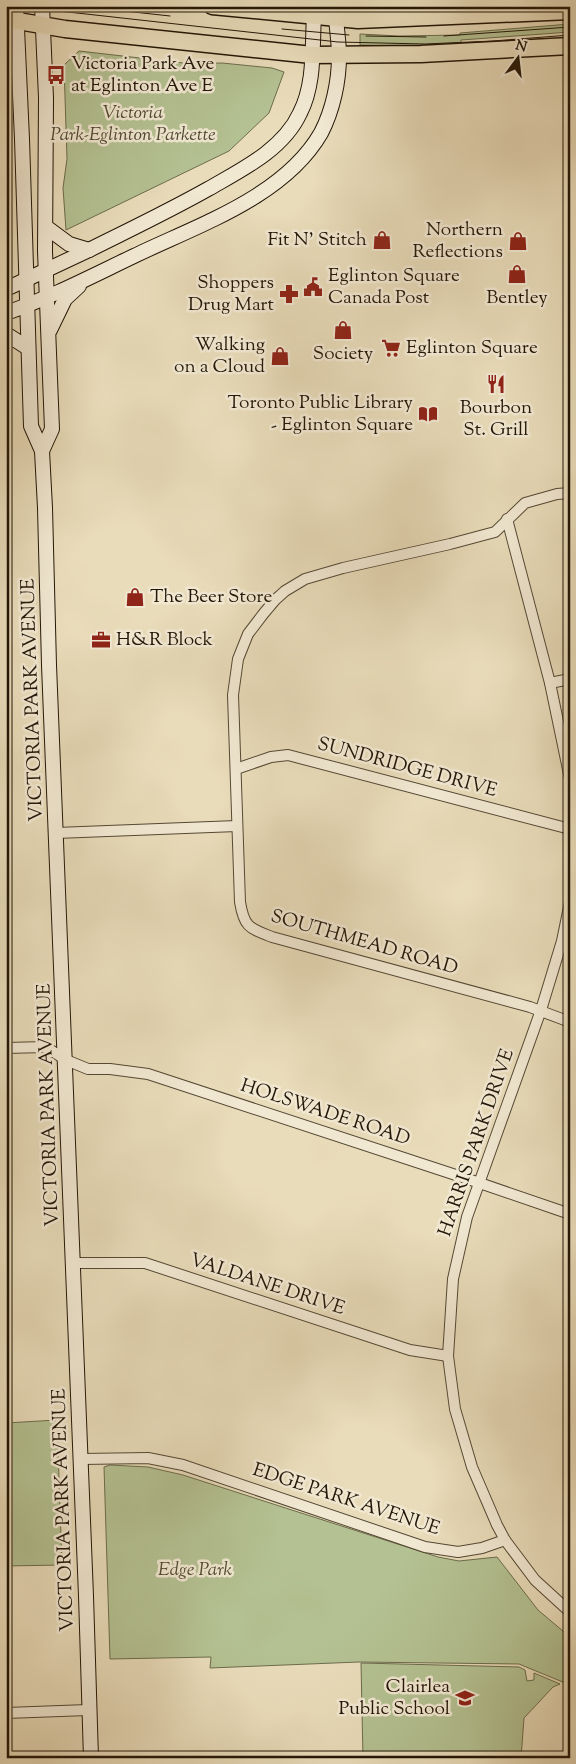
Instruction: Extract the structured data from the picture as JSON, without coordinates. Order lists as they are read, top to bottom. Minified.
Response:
{"streets":{"main road":["VICTORIA PARK AVENUE"],"street":["SUNDRIDGE DRIVE","SOUTHMEAD ROAD","HOLSWADE ROAD","HARRIS PARK DRIVE","VALDANE DRIVE","EDGE PARK AVENUE"]},"crossings":[["VICTORIA PARK AVENUE","HOLSWADE ROAD"],["VICTORIA PARK AVENUE","VALDANE DRIVE"],["VICTORIA PARK AVENUE","EDGE PARK AVENUE"],["SUNDRIDGE DRIVE","SOUTHMEAD ROAD"],["SOUTHMEAD ROAD","HARRIS PARK DRIVE"],["HOLSWADE ROAD","HARRIS PARK DRIVE"],["HARRIS PARK DRIVE","VALDANE DRIVE"],["HARRIS PARK DRIVE","EDGE PARK AVENUE"]],"parks":["Victoria Park-Eglinton Parkette","Edge Park"],"places":{"bus stop":["Victoria Park Ave at Eglinton Ave E"],"shop":["Fit N' Stitch","Northern Reflections","Bentley","Society","Walking on a Cloud","The Beer Store"],"public building":["Eglinton Square Canada Post"],"pharmacy":["Shoppers Drug Mart"],"supermarket":["Eglinton Square"],"restaurant":["Bourbon St. Grill"],"library":["Toronto Public Library - Eglinton Square"],"office":["H&R Block"],"school or university":["Clairlea Public School"]},"north":"top"}
